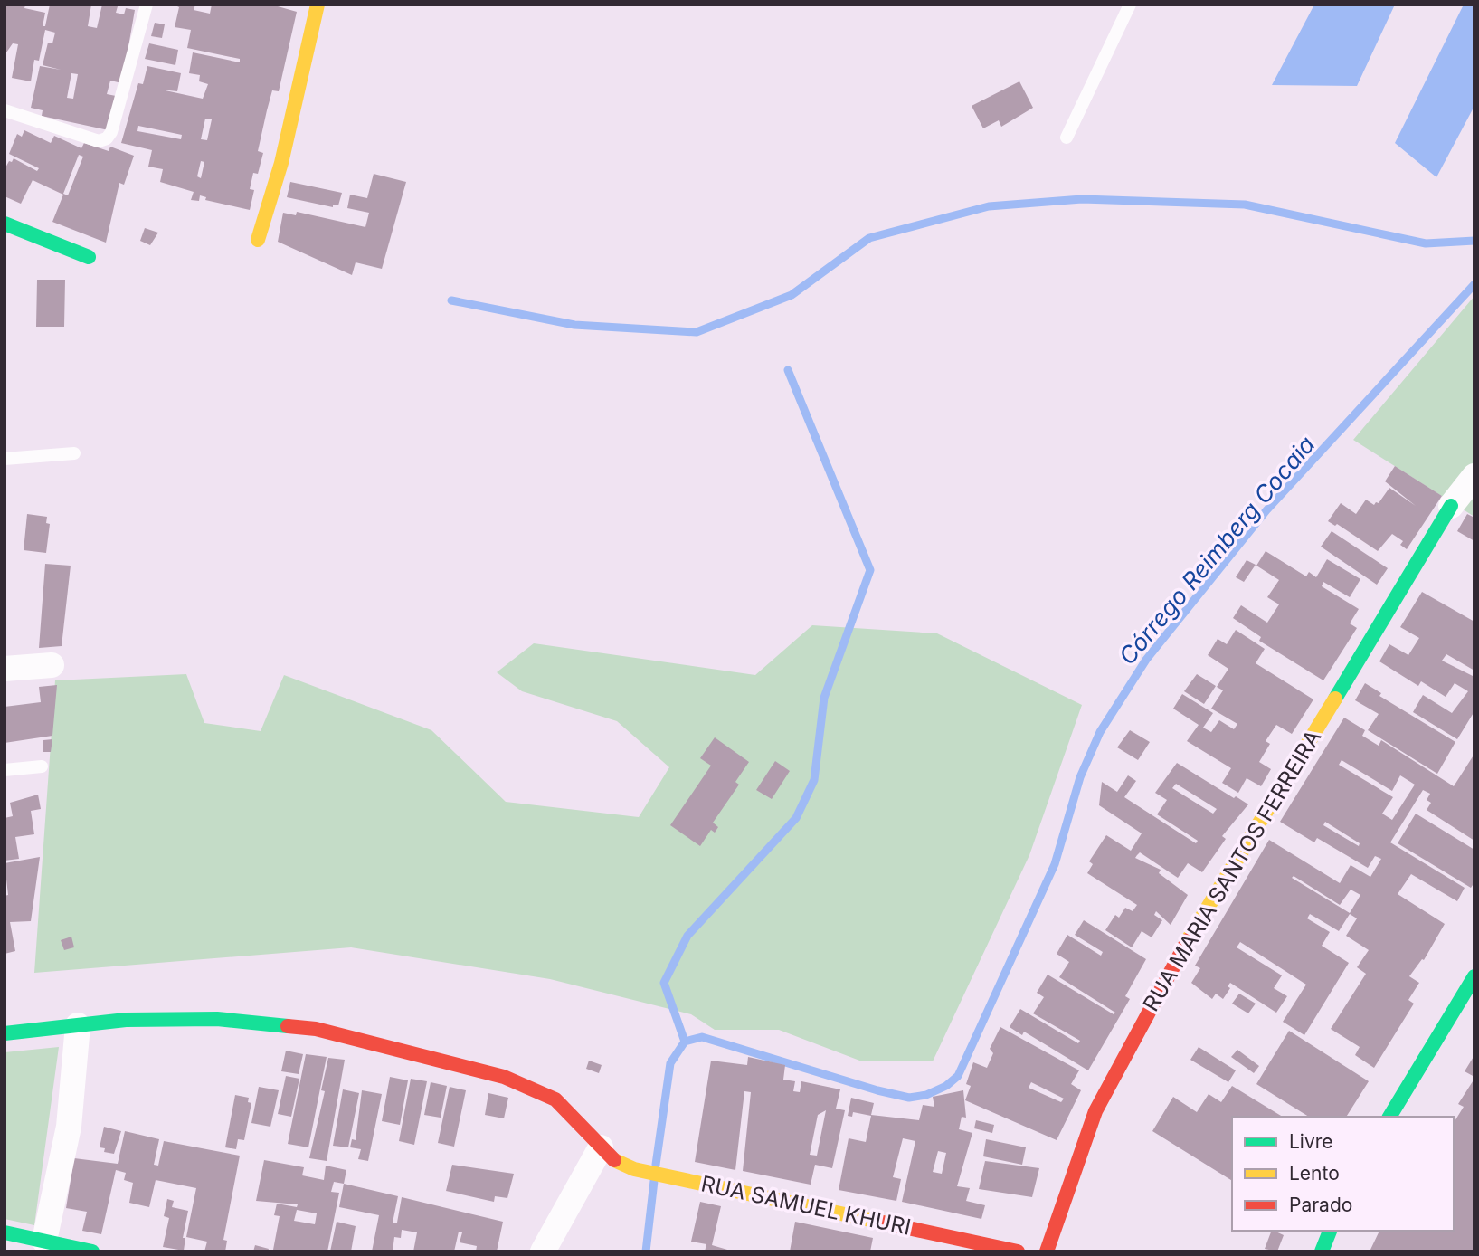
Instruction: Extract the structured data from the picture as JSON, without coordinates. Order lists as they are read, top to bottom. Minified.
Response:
{"streets":{"street":["RUA MARIA SANTOS FERREIRA","RUA SAMUEL KHURI"]},"water":["Córrego Reimberg Cocaia"],"legend":["Livre","Lento","Parado"]}
